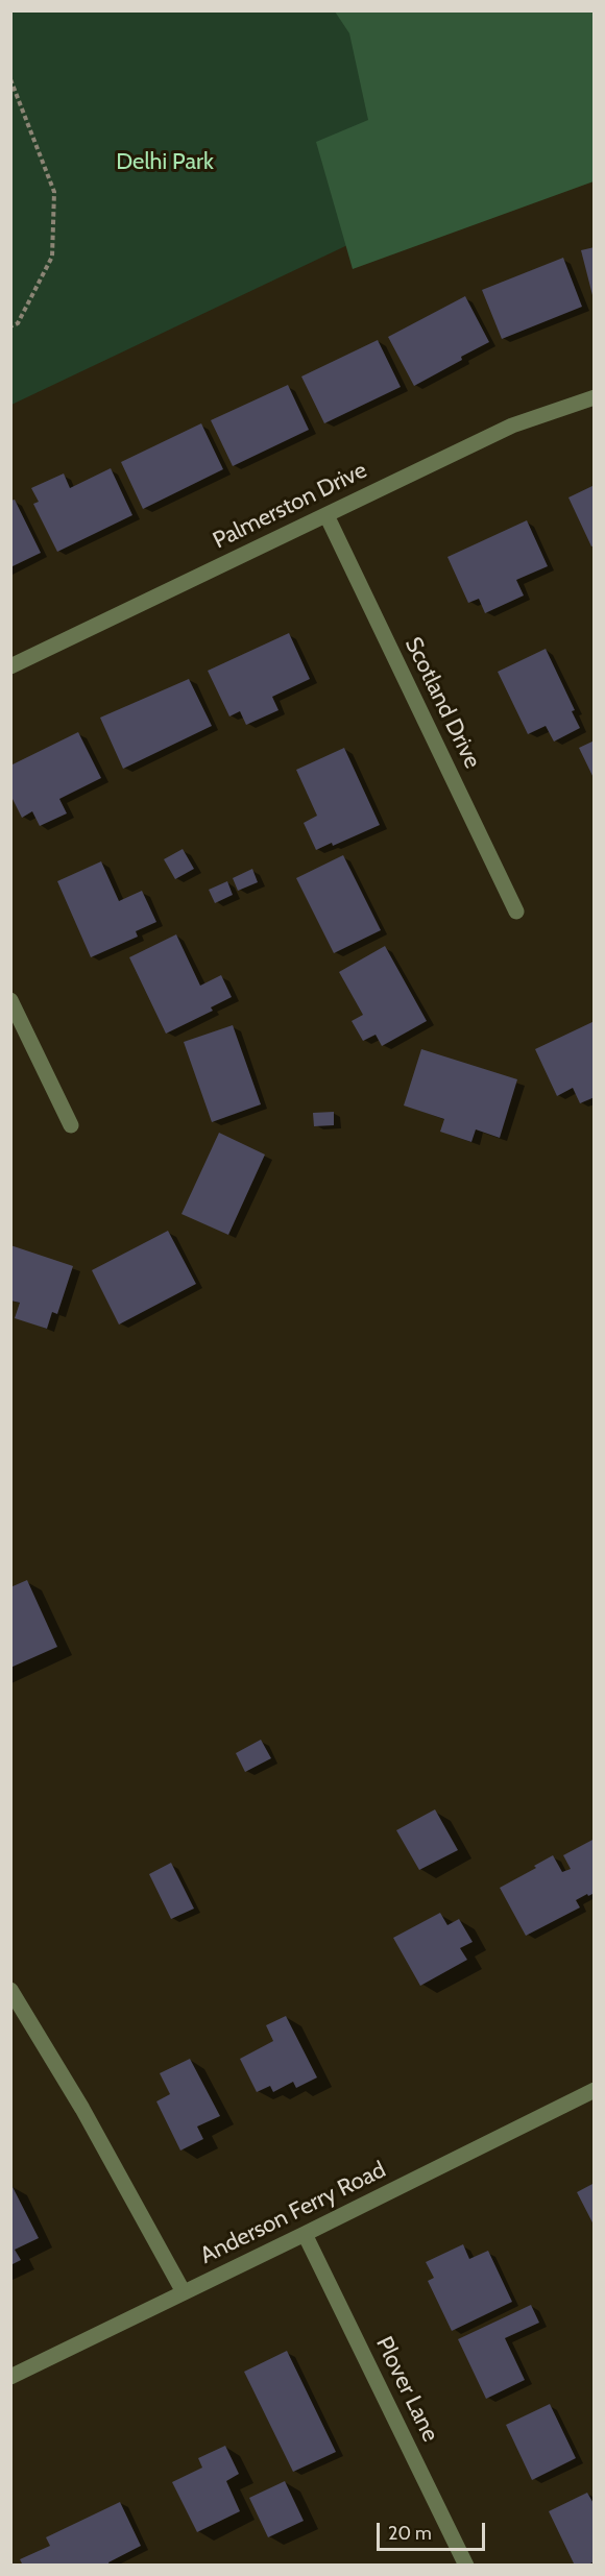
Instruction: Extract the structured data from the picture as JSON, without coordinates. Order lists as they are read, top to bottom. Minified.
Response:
{"streets":{"street":["Palmerston Drive","Scotland Drive","Anderson Ferry Road","Plover Lane"]},"crossings":[["Palmerston Drive","Scotland Drive"],["Anderson Ferry Road","Plover Lane"]],"parks":["Delhi Park"],"scale_bar":"20 m"}
